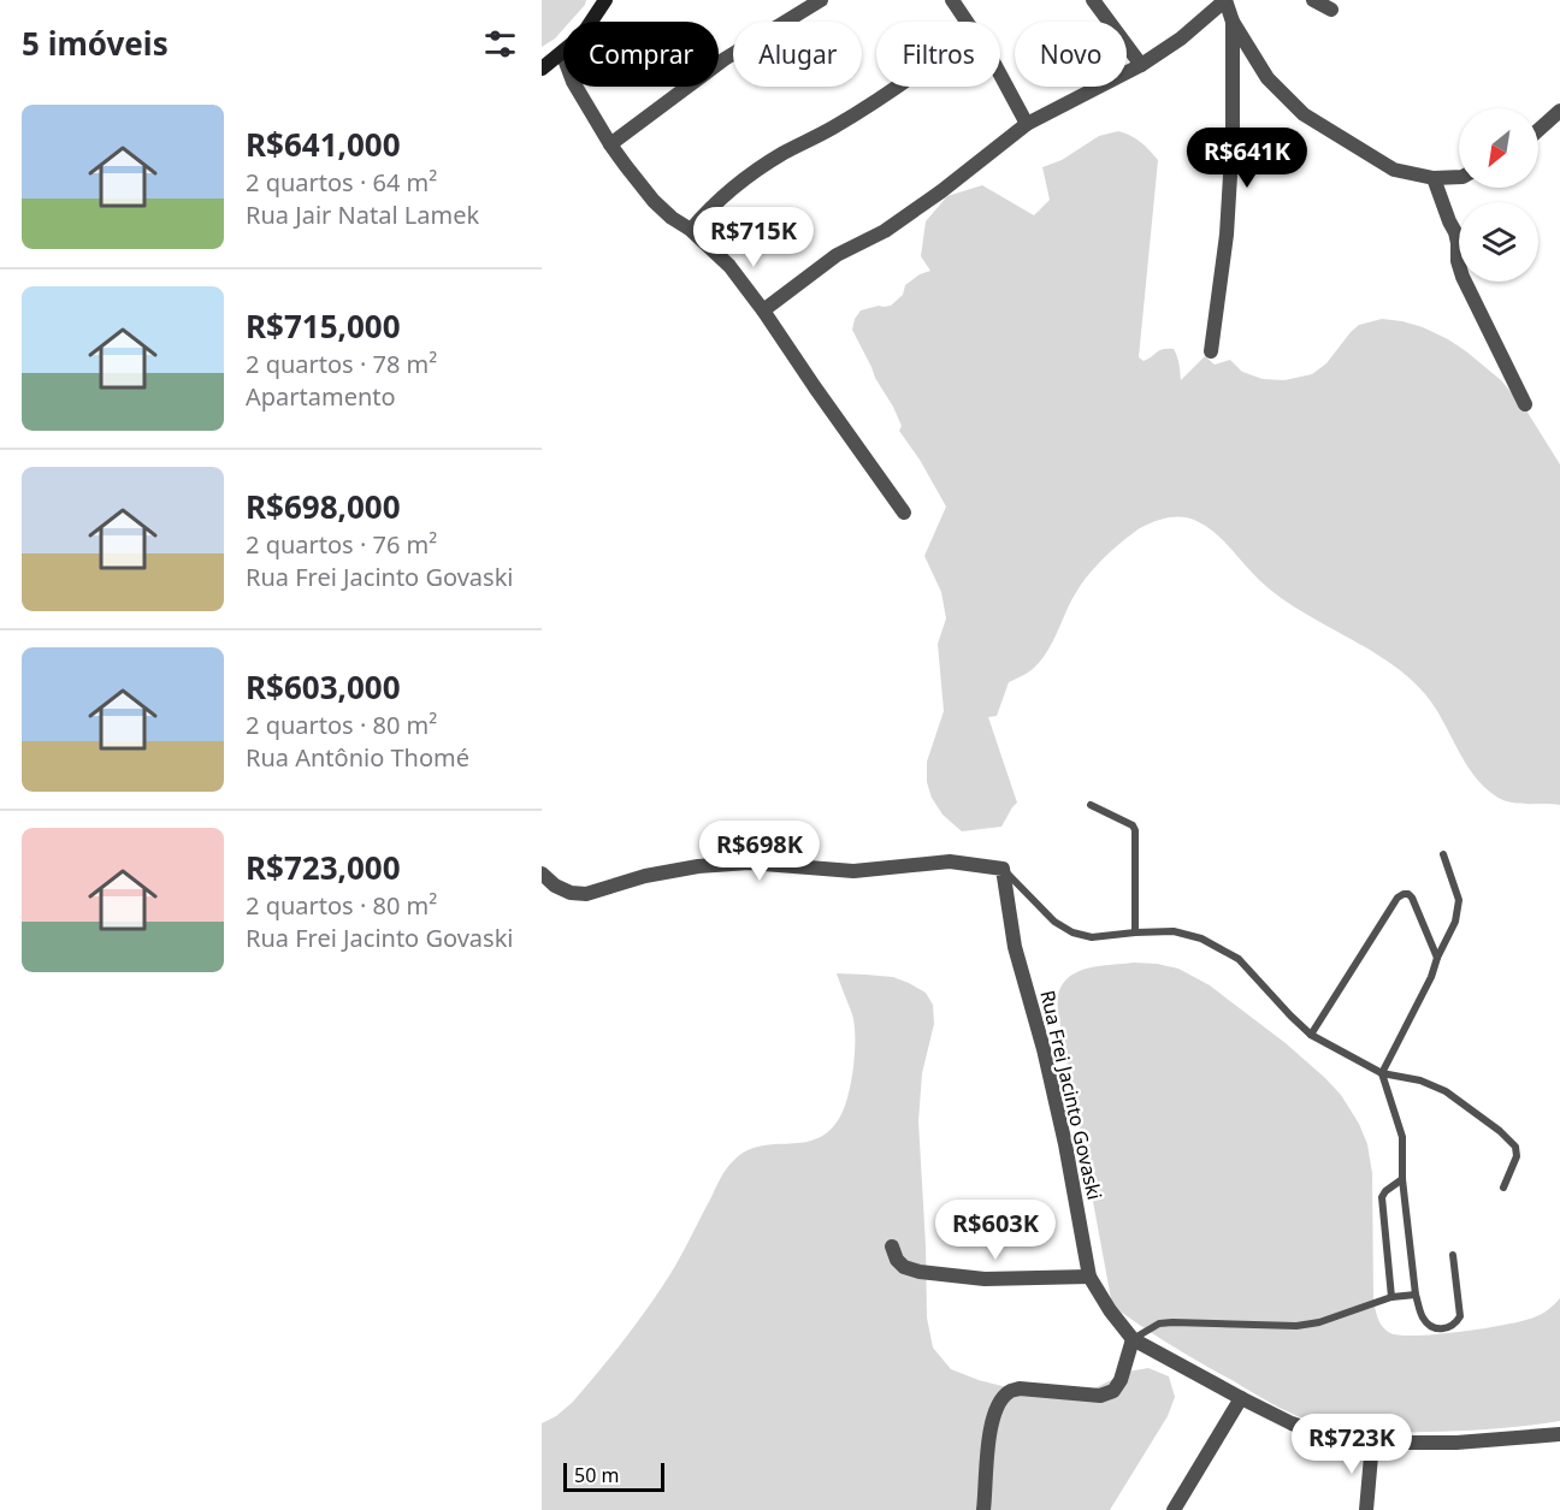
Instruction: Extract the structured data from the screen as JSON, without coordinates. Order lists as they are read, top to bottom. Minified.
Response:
{"streets":{"street":["Rua Frei Jacinto Govaski"]},"scale_bar":"50 m","north":"bottom left","page":{"heading":"5 imóveis","chip":["Comprar","Alugar","Filtros","Novo"],"list":[{"name":"R$641,000","note":"2 quartos · 64 m² · Rua Jair Natal Lamek"},{"name":"R$715,000","note":"2 quartos · 78 m² · Apartamento"},{"name":"R$698,000","note":"2 quartos · 76 m² · Rua Frei Jacinto Govaski"},{"name":"R$603,000","note":"2 quartos · 80 m² · Rua Antônio Thomé"},{"name":"R$723,000","note":"2 quartos · 80 m² · Rua Frei Jacinto Govaski"}],"price":["R$641K","R$715K","R$698K","R$603K","R$723K"],"scale":"50 m"}}
